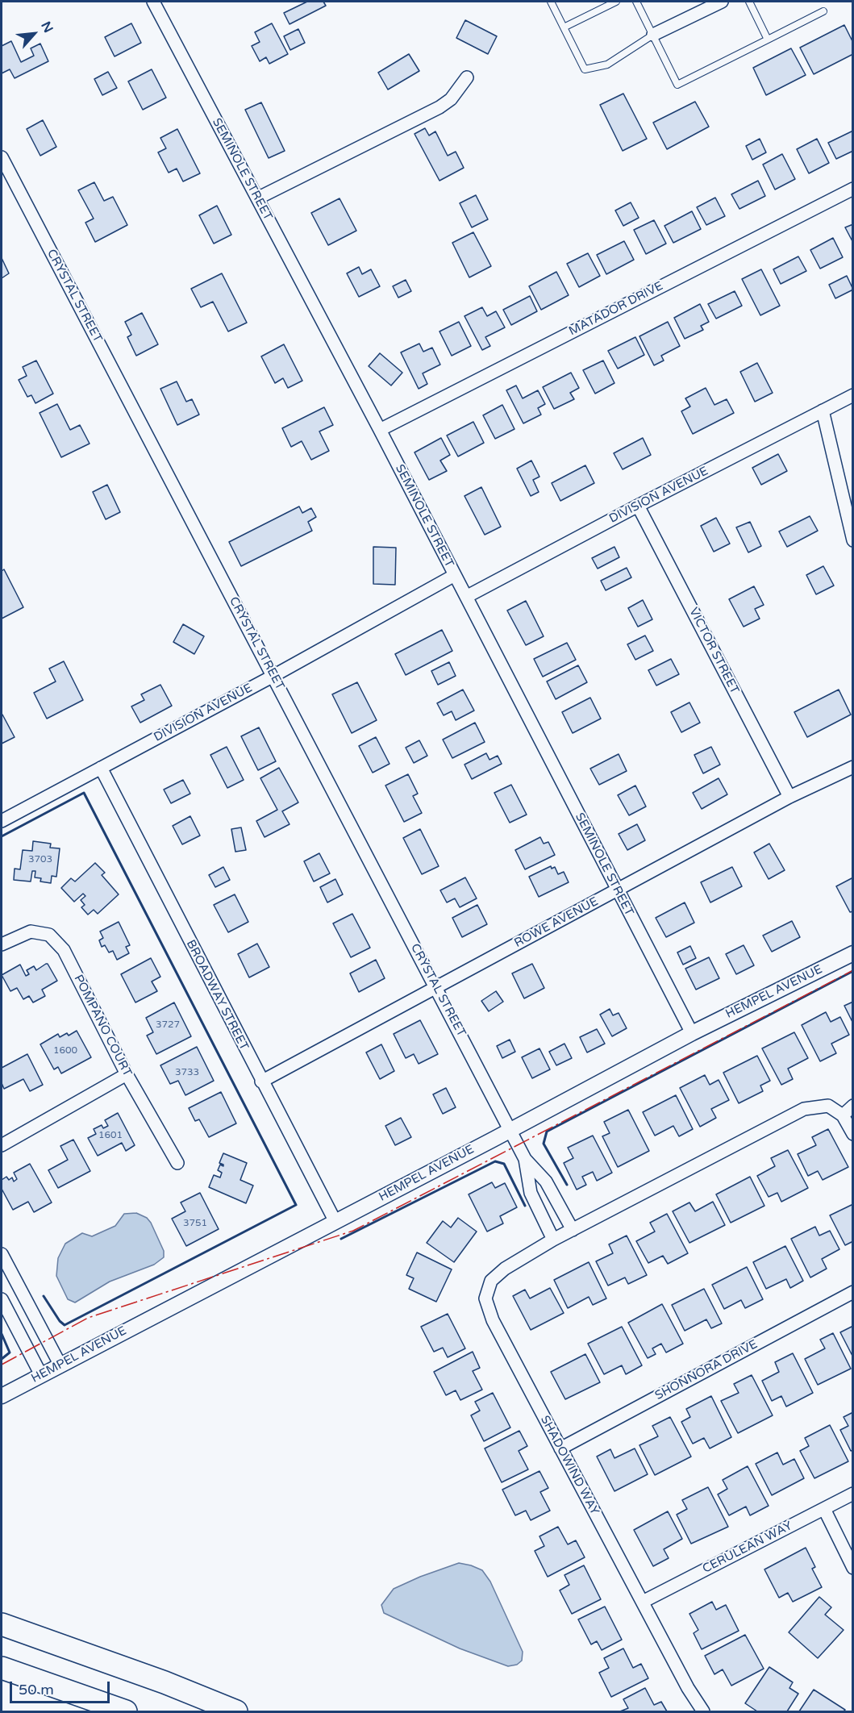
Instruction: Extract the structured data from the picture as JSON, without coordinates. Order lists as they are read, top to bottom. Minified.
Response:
{"streets":{"street":["SEMINOLE STREET","CRYSTAL STREET","MATADOR DRIVE","DIVISION AVENUE","VICTOR STREET","ROWE AVENUE","HEMPEL AVENUE","BROADWAY STREET","POMPANO COURT","SHONNORA DRIVE","SHADOWIND WAY","CERULEAN WAY"]},"crossings":[["SEMINOLE STREET","MATADOR DRIVE"],["SEMINOLE STREET","DIVISION AVENUE"],["SEMINOLE STREET","ROWE AVENUE"],["SEMINOLE STREET","HEMPEL AVENUE"],["CRYSTAL STREET","DIVISION AVENUE"],["CRYSTAL STREET","ROWE AVENUE"],["CRYSTAL STREET","HEMPEL AVENUE"],["DIVISION AVENUE","VICTOR STREET"],["DIVISION AVENUE","BROADWAY STREET"],["VICTOR STREET","ROWE AVENUE"],["ROWE AVENUE","BROADWAY STREET"],["HEMPEL AVENUE","BROADWAY STREET"],["SHONNORA DRIVE","SHADOWIND WAY"],["SHADOWIND WAY","CERULEAN WAY"]],"house_numbers":["3703","3727","1600","3733","1601","3751"],"scale_bar":"50 m","north":"top right"}
